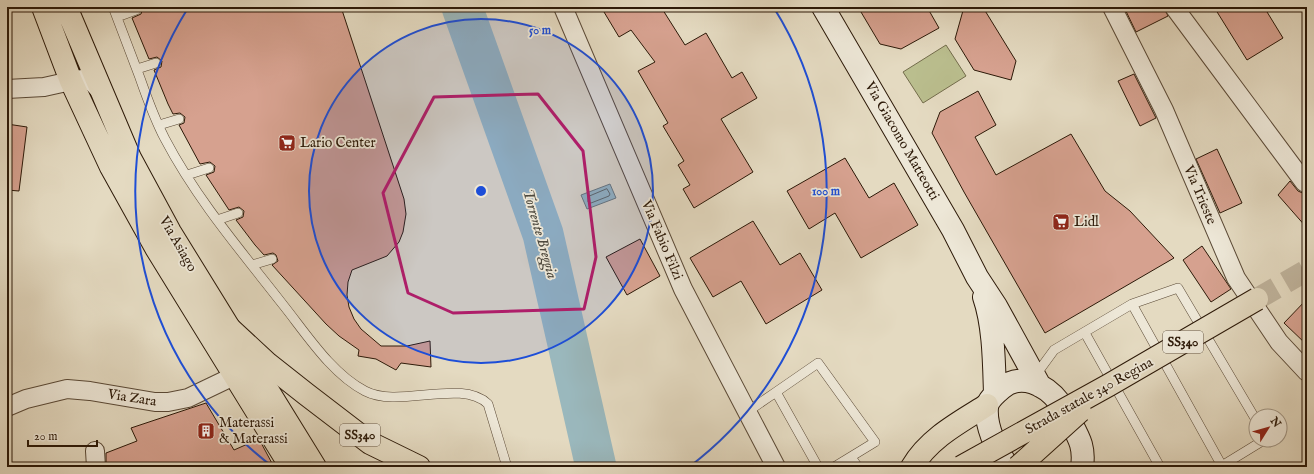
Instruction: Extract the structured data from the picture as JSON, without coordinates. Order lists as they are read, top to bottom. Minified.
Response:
{"streets":{"main road":["Via Asiago","SS340","Strada statale 340 Regina"],"street":["Via Giacomo Matteotti","Via Trieste","Via Fabio Filzi","Via Zara"]},"crossings":[["Via Asiago","SS340"],["Via Asiago","Via Zara"]],"water":["Torrente Breggia"],"places":{"supermarket":["Lario Center","Lidl"],"building":["Materassi & Materassi"]},"scale_bar":"20 m","north":"top right","rings":["50 m","100 m"]}
